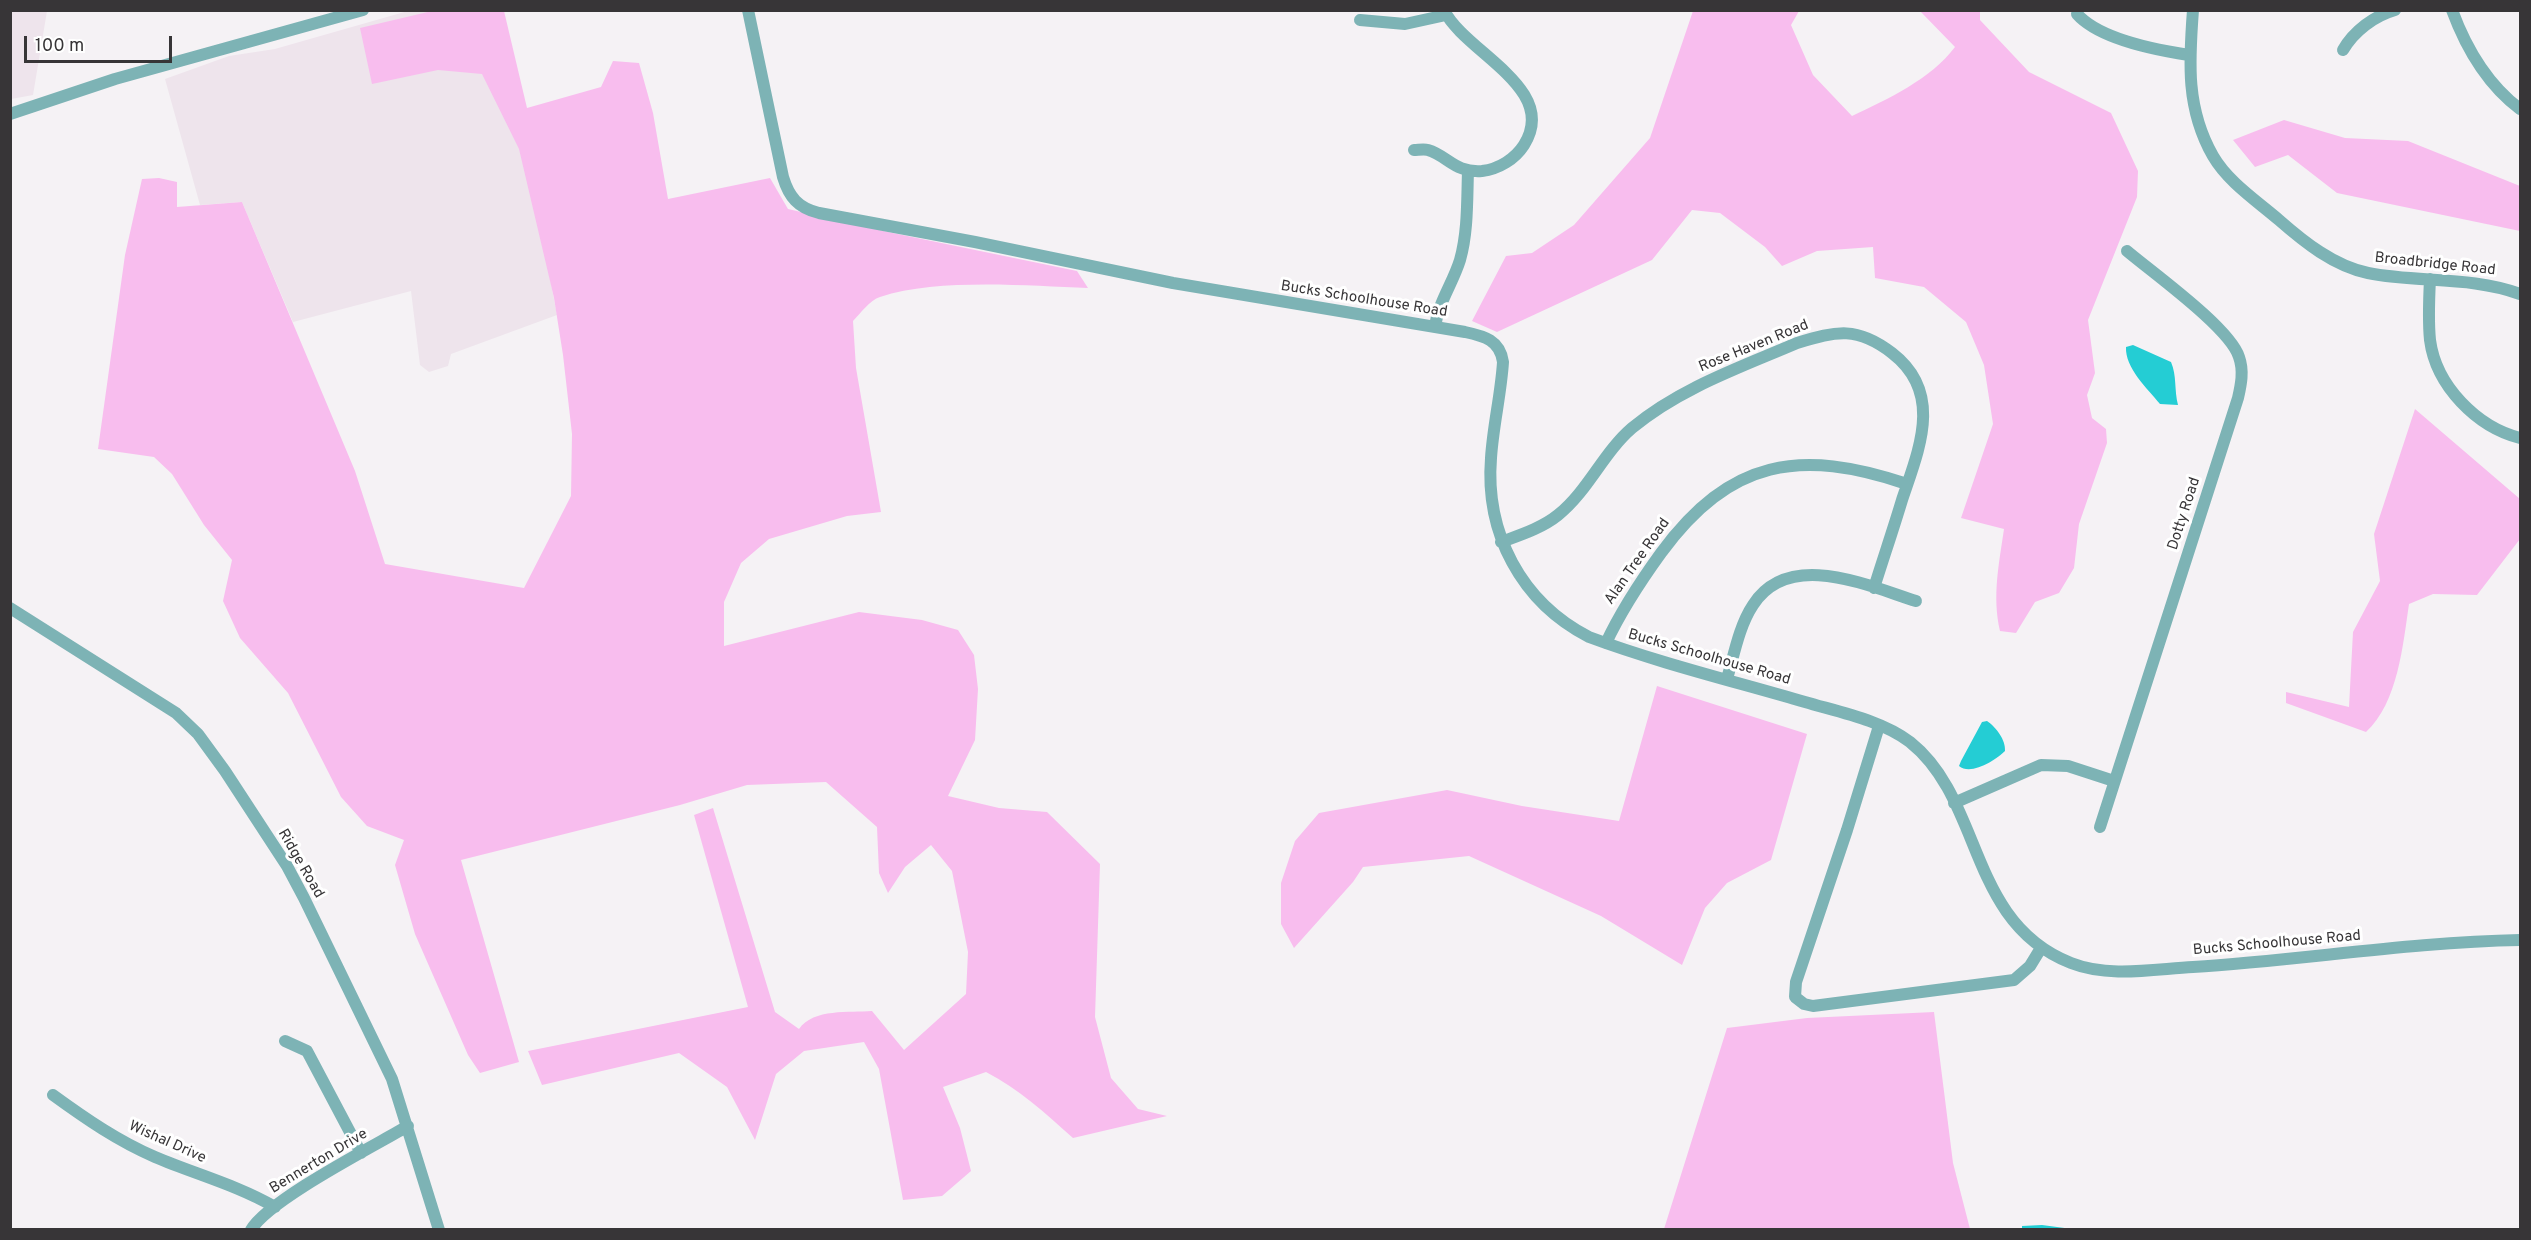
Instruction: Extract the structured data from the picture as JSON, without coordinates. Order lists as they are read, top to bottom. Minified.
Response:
{"streets":{"street":["Broadbridge Road","Bucks Schoolhouse Road","Rose Haven Road","Dotty Road","Alan Tree Road","Ridge Road","Wishal Drive","Bennerton Drive"]},"crossings":[["Bucks Schoolhouse Road","Rose Haven Road"],["Bucks Schoolhouse Road","Alan Tree Road"],["Rose Haven Road","Alan Tree Road"],["Ridge Road","Bennerton Drive"],["Wishal Drive","Bennerton Drive"]],"scale_bar":"100 m"}
